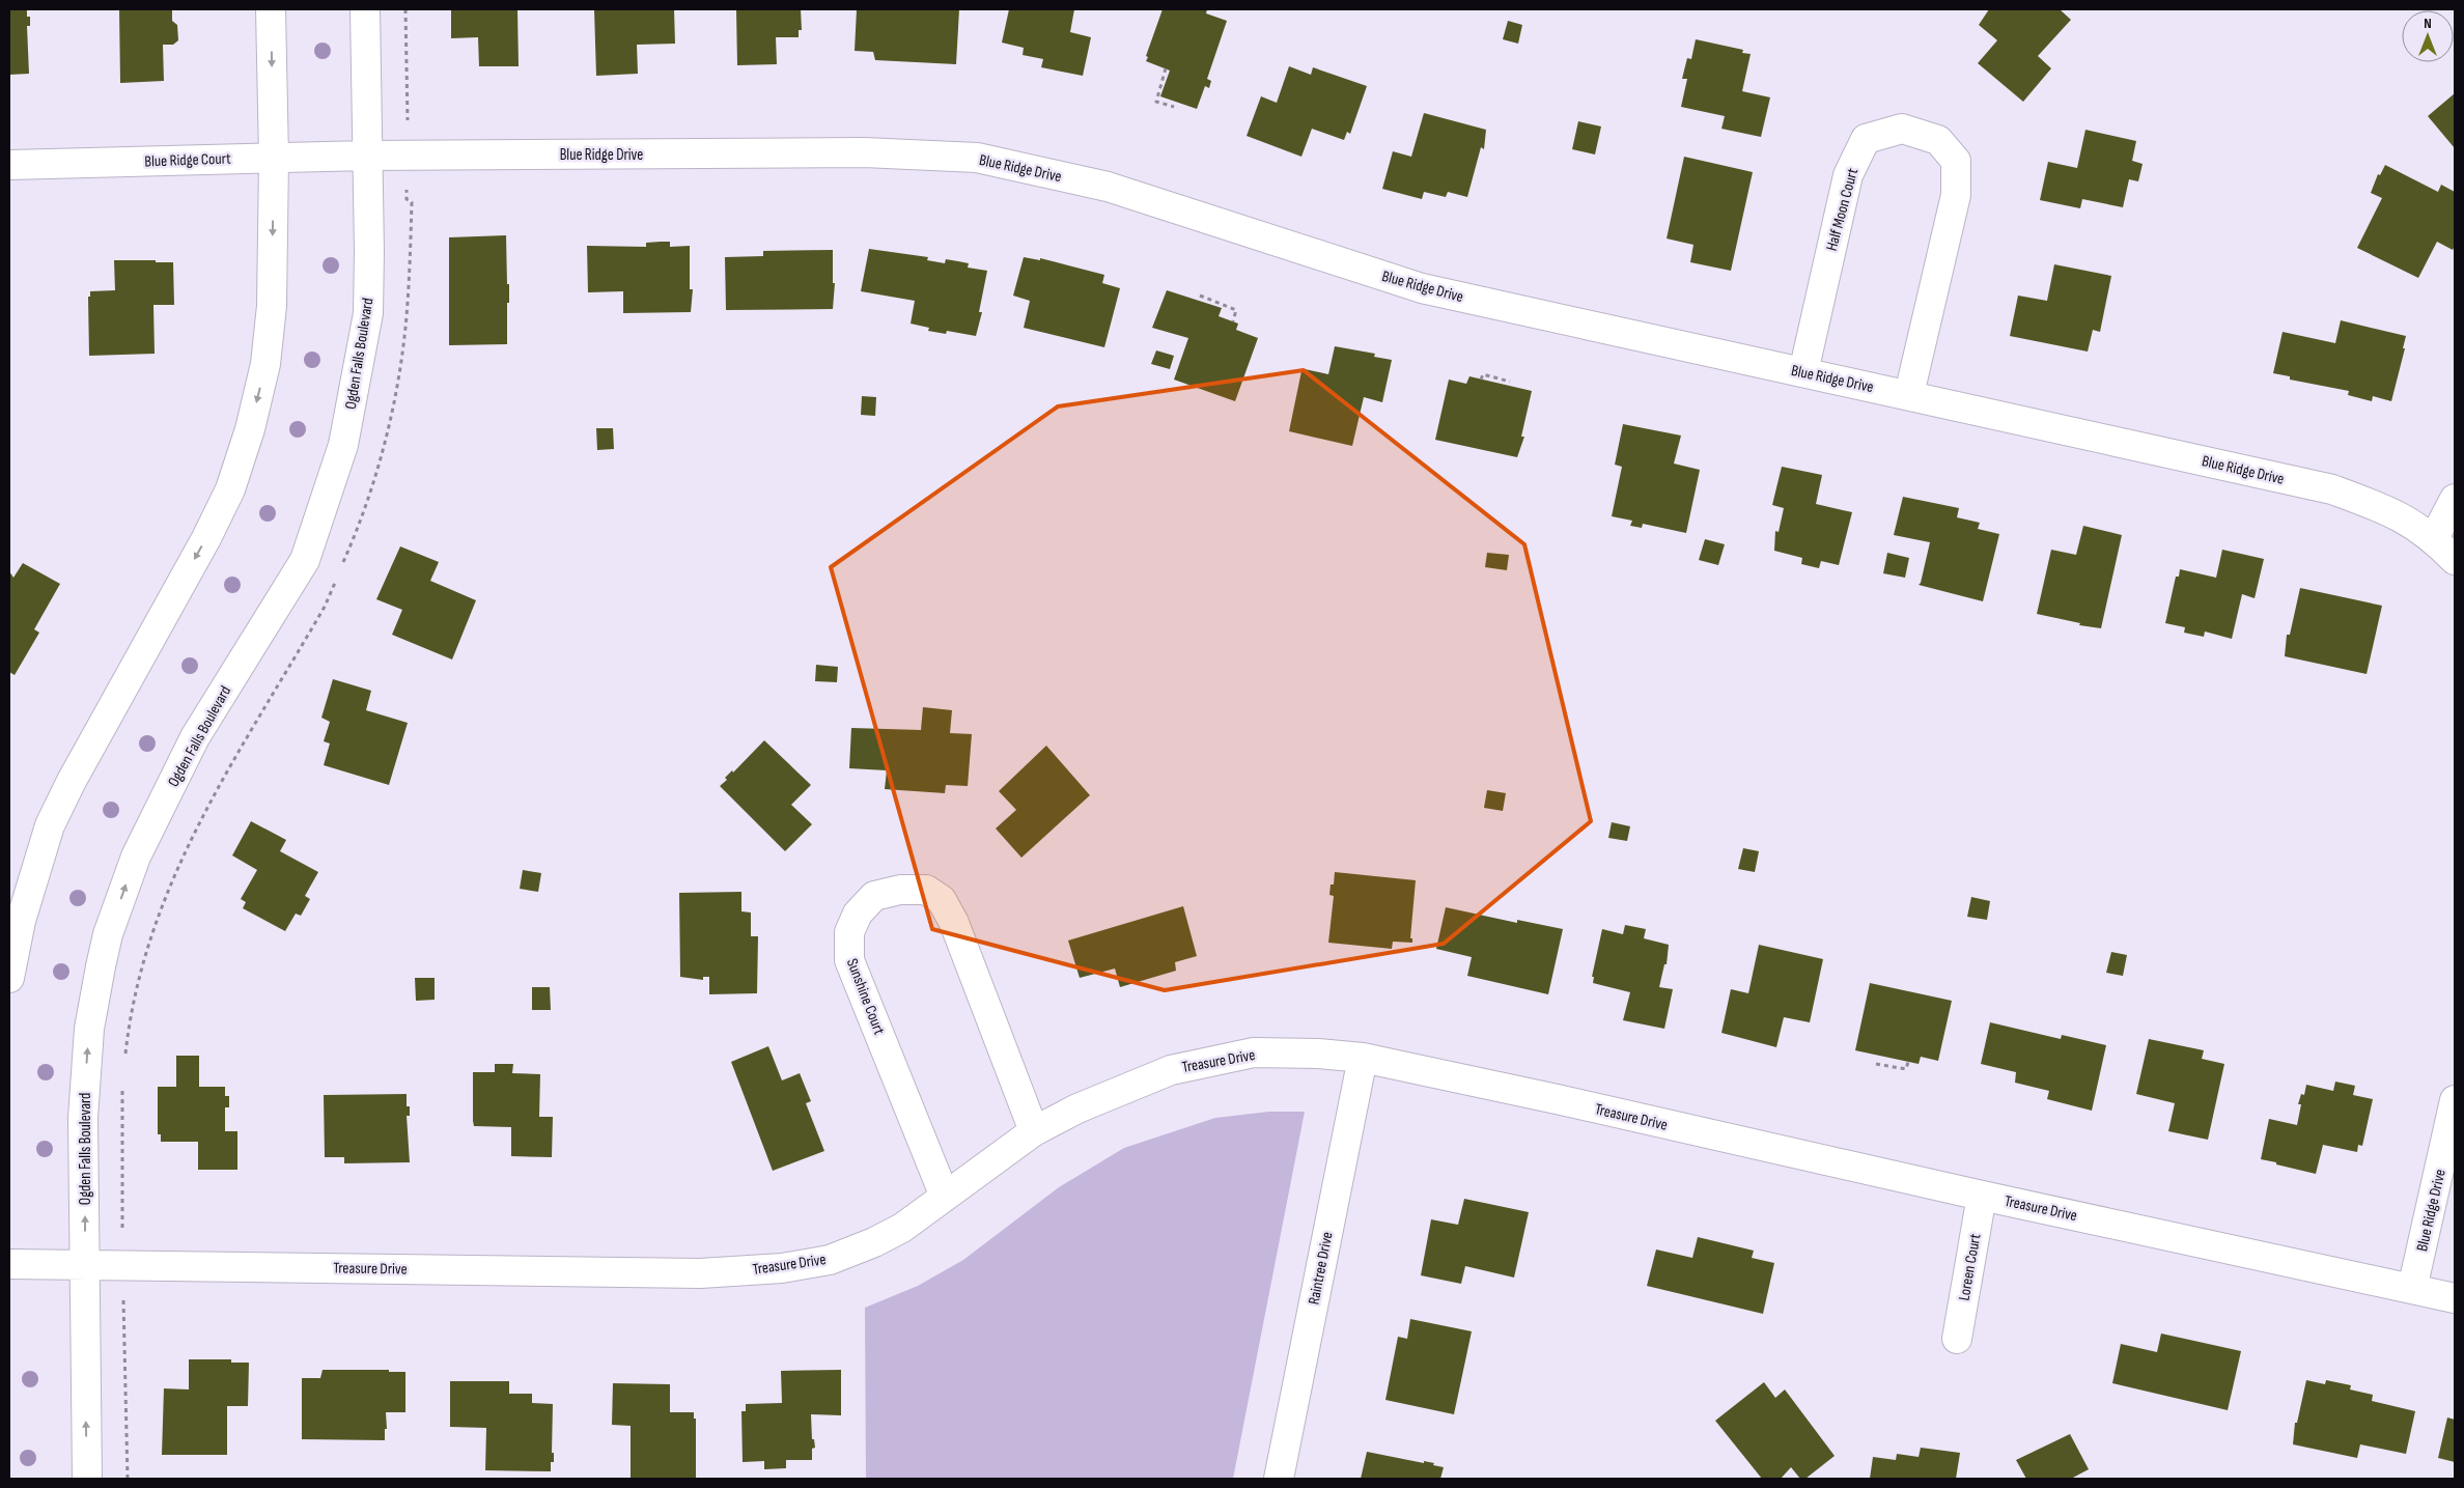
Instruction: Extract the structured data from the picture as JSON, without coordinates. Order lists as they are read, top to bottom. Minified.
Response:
{"streets":{"street":["Blue Ridge Drive","Blue Ridge Court","Half Moon Court","Ogden Falls Boulevard","Sunshine Court","Treasure Drive","Loreen Court","Raintree Drive"]},"crossings":[["Blue Ridge Drive","Blue Ridge Court"],["Blue Ridge Drive","Half Moon Court"],["Blue Ridge Drive","Ogden Falls Boulevard"],["Blue Ridge Drive","Treasure Drive"],["Blue Ridge Court","Ogden Falls Boulevard"],["Ogden Falls Boulevard","Treasure Drive"],["Sunshine Court","Treasure Drive"],["Treasure Drive","Loreen Court"],["Treasure Drive","Raintree Drive"]],"north":"top"}
